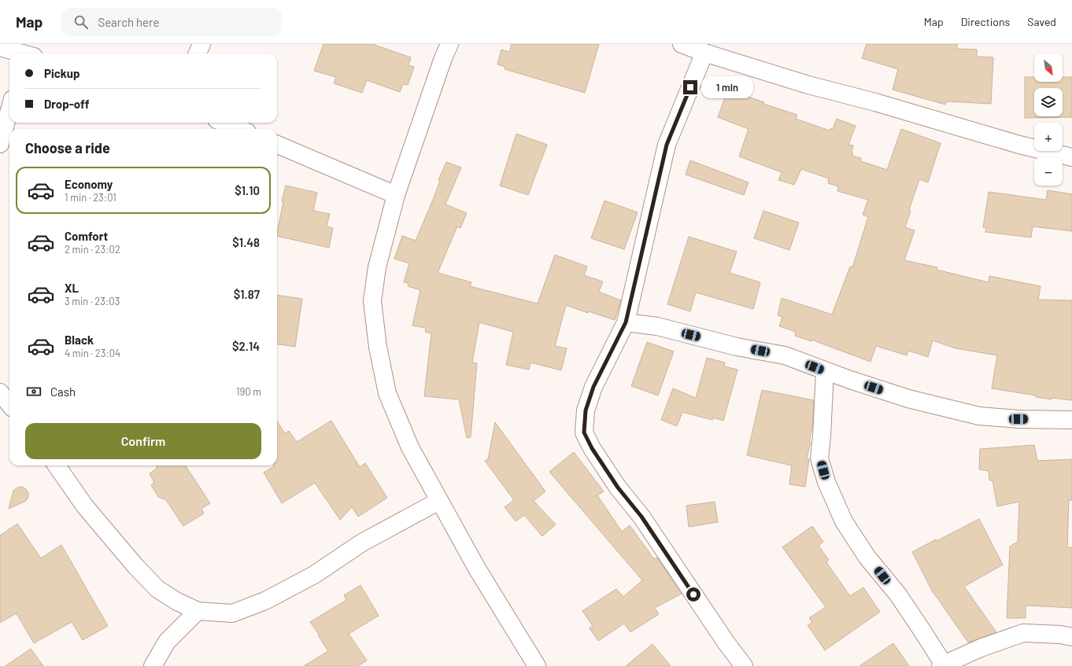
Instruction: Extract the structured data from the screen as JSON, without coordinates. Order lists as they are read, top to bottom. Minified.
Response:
{"north":"bottom right","page":{"header":"Map","search":"Search here","nav":["Map","Directions","Saved"],"map_buttons":["+","−"],"banner":["Pickup","Drop-off"],"bubble":"1 min","heading":"Choose a ride","list":[{"name":"Economy","note":"1 min · 23:01","value":"$1.10"},{"name":"Comfort","note":"2 min · 23:02","value":"$1.48"},{"name":"XL","note":"3 min · 23:03","value":"$1.87"},{"name":"Black","note":"4 min · 23:04","value":"$2.14"}],"pay":["Cash","190 m"],"buttons":"Confirm"}}
